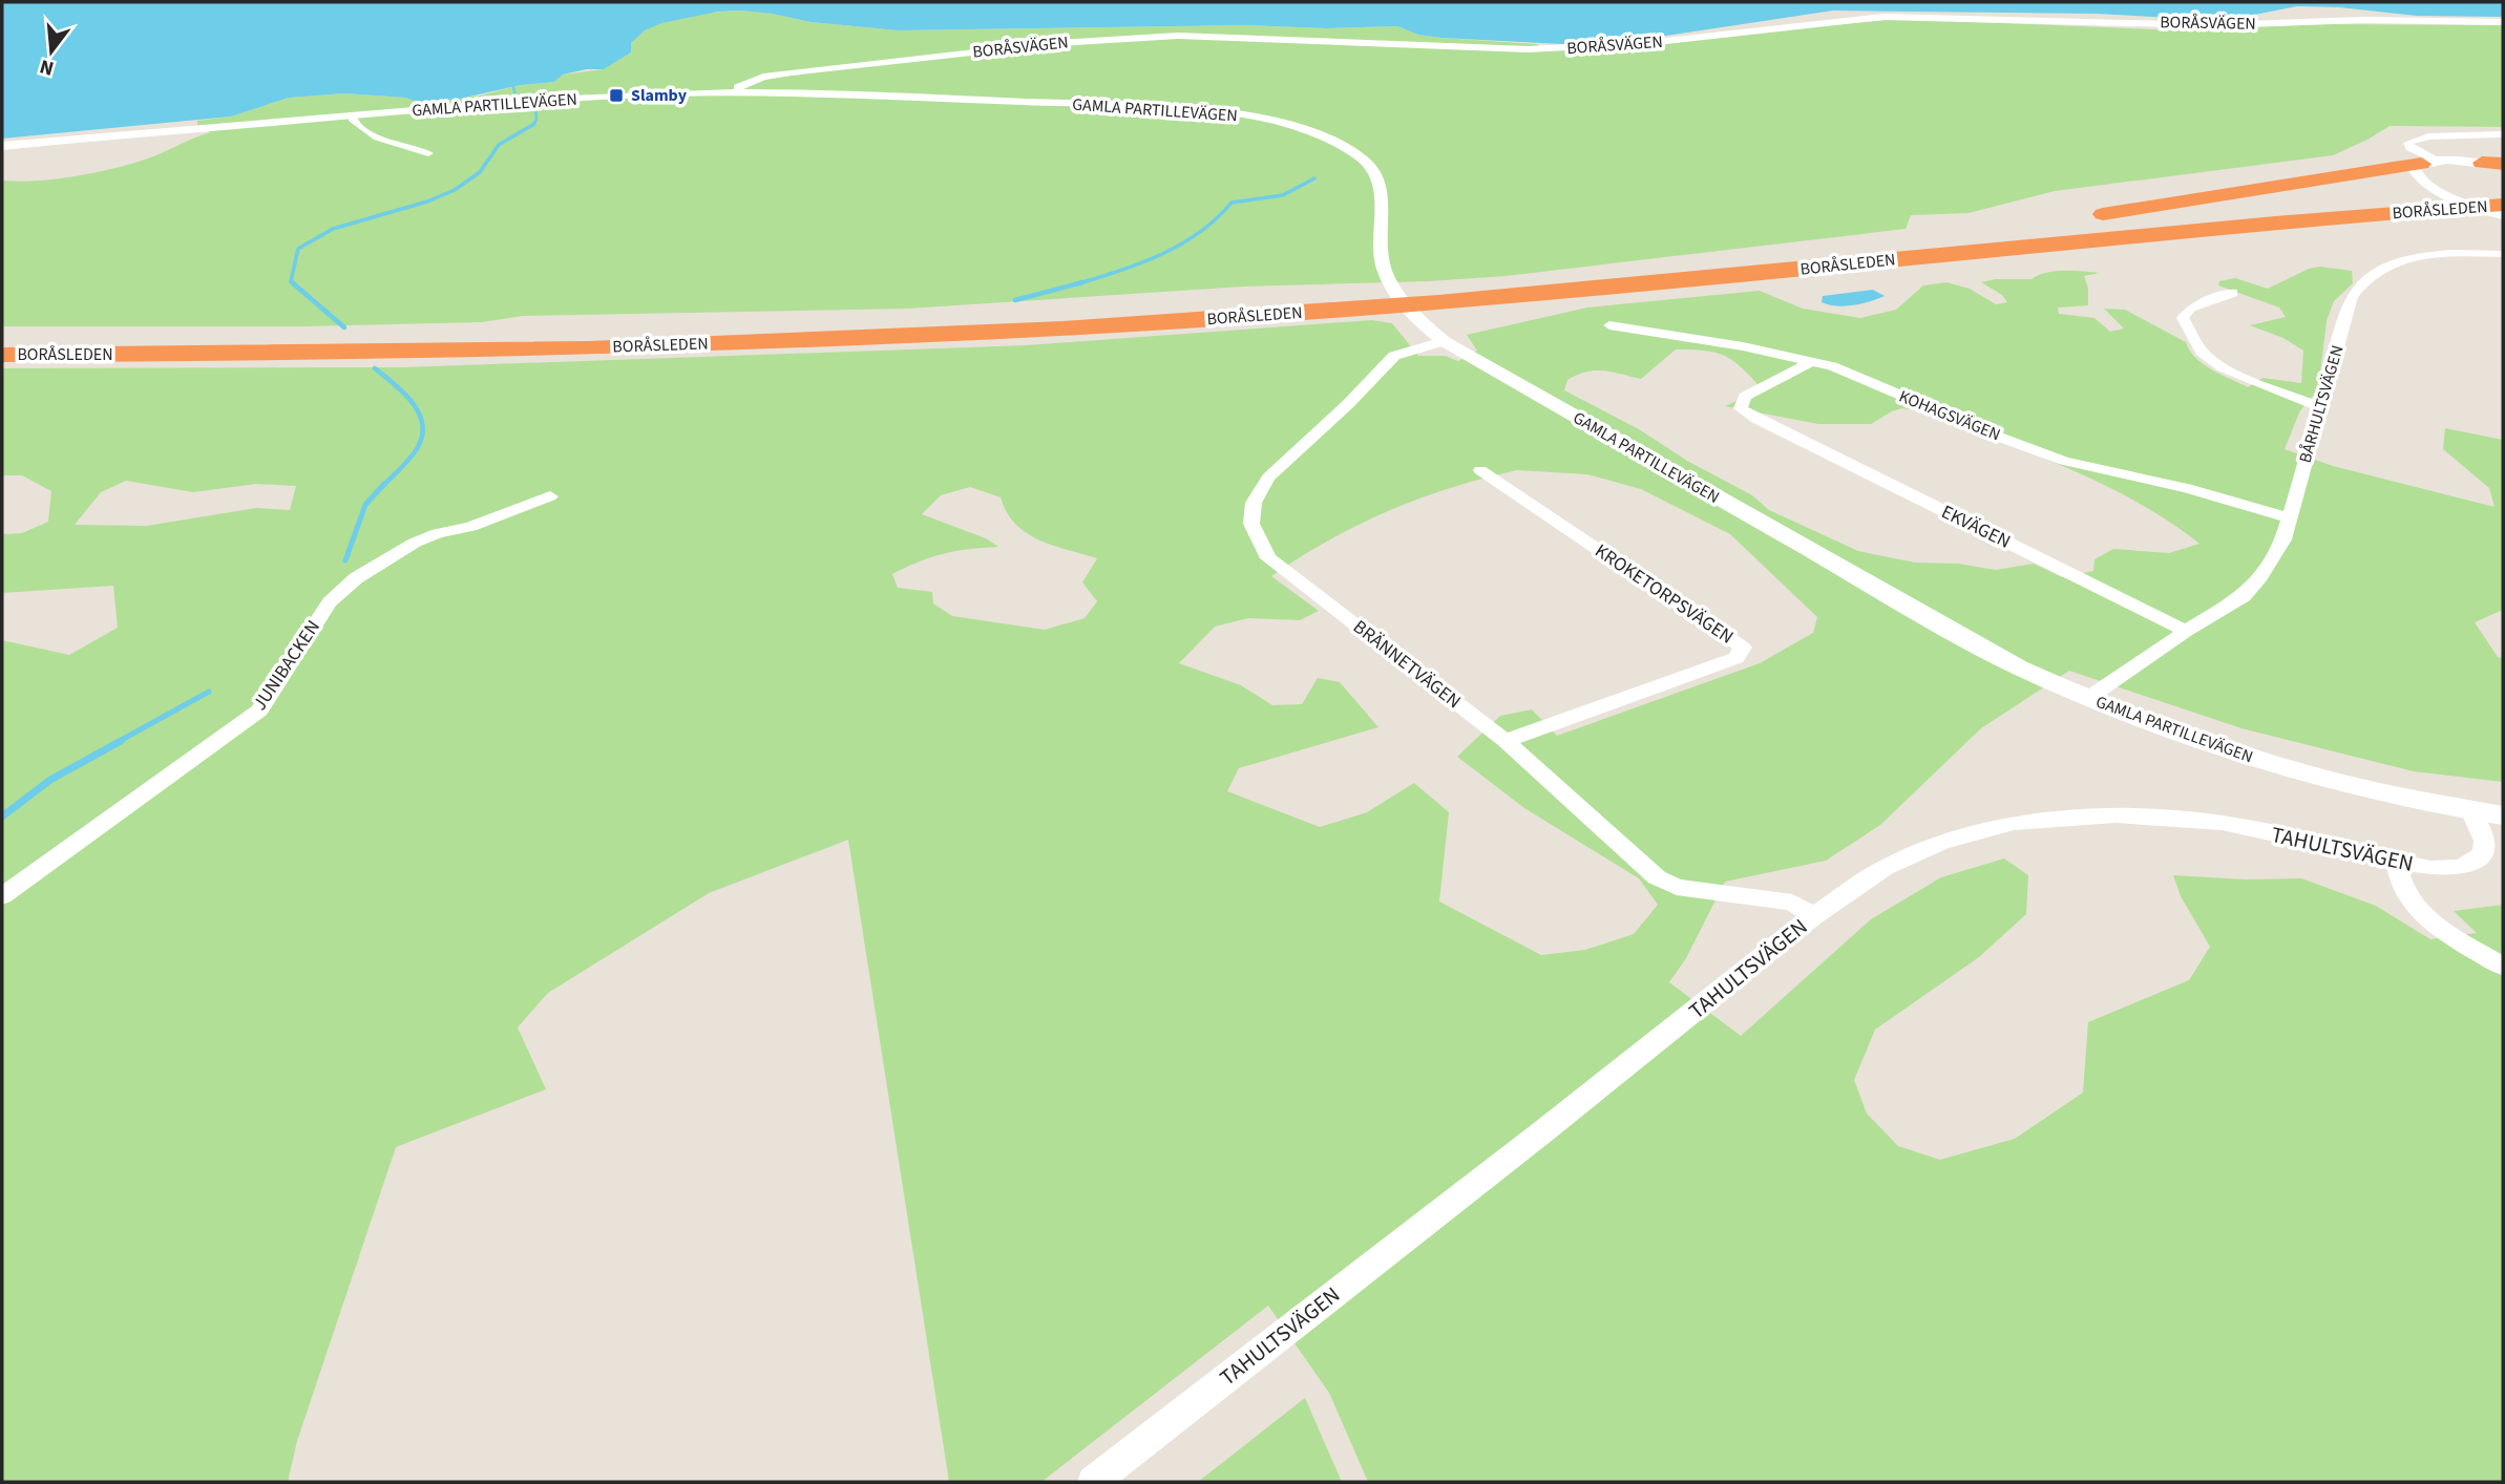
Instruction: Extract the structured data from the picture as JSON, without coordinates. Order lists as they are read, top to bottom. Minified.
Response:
{"streets":{"highway":["BORÅSLEDEN"],"street":["BORÅSVÄGEN","GAMLA PARTILLEVÄGEN","BÅRHULTSVÄGEN","KOHAGSVÄGEN","EKVÄGEN","KROKETORPSVÄGEN","BRÄNNETVÄGEN","JUNIBACKEN","TAHULTSVÄGEN"]},"crossings":[["BORÅSVÄGEN","GAMLA PARTILLEVÄGEN"],["GAMLA PARTILLEVÄGEN","BRÄNNETVÄGEN"],["GAMLA PARTILLEVÄGEN","TAHULTSVÄGEN"],["BÅRHULTSVÄGEN","KOHAGSVÄGEN"],["BÅRHULTSVÄGEN","EKVÄGEN"],["KOHAGSVÄGEN","EKVÄGEN"],["KROKETORPSVÄGEN","BRÄNNETVÄGEN"],["BRÄNNETVÄGEN","TAHULTSVÄGEN"]],"places":{"transit":["Slamby"]},"north":"bottom"}
